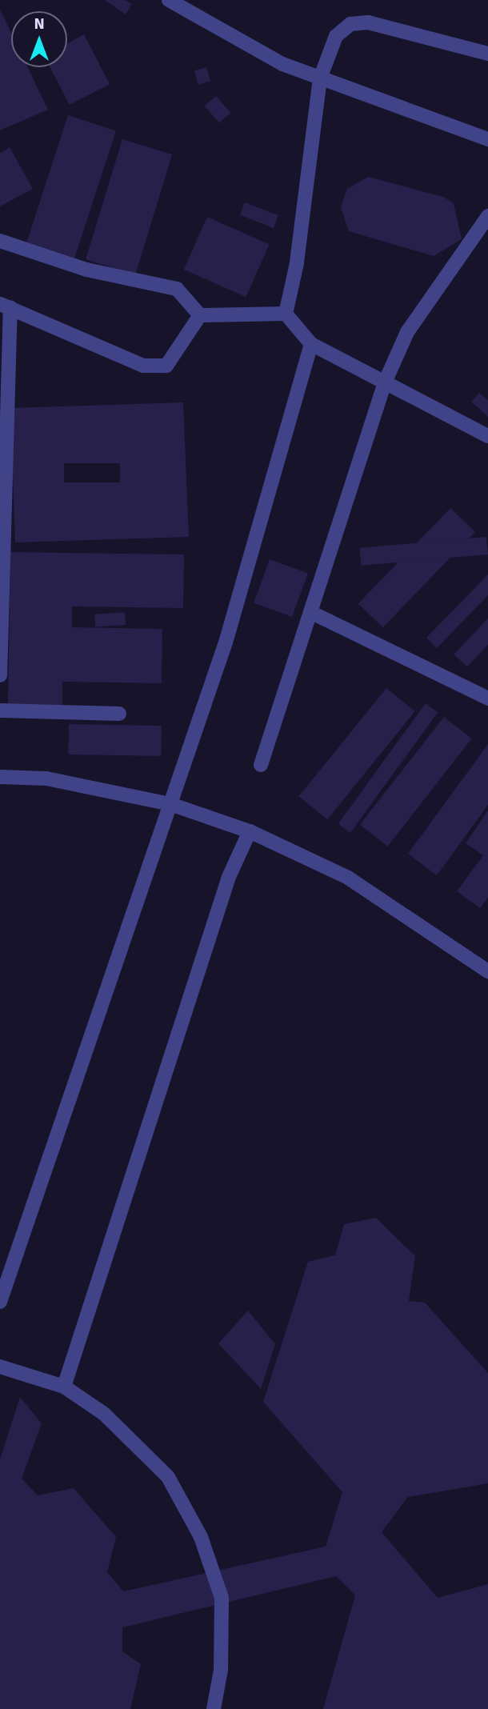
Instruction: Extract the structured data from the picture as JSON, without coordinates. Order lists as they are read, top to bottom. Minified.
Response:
{"north":"top"}
